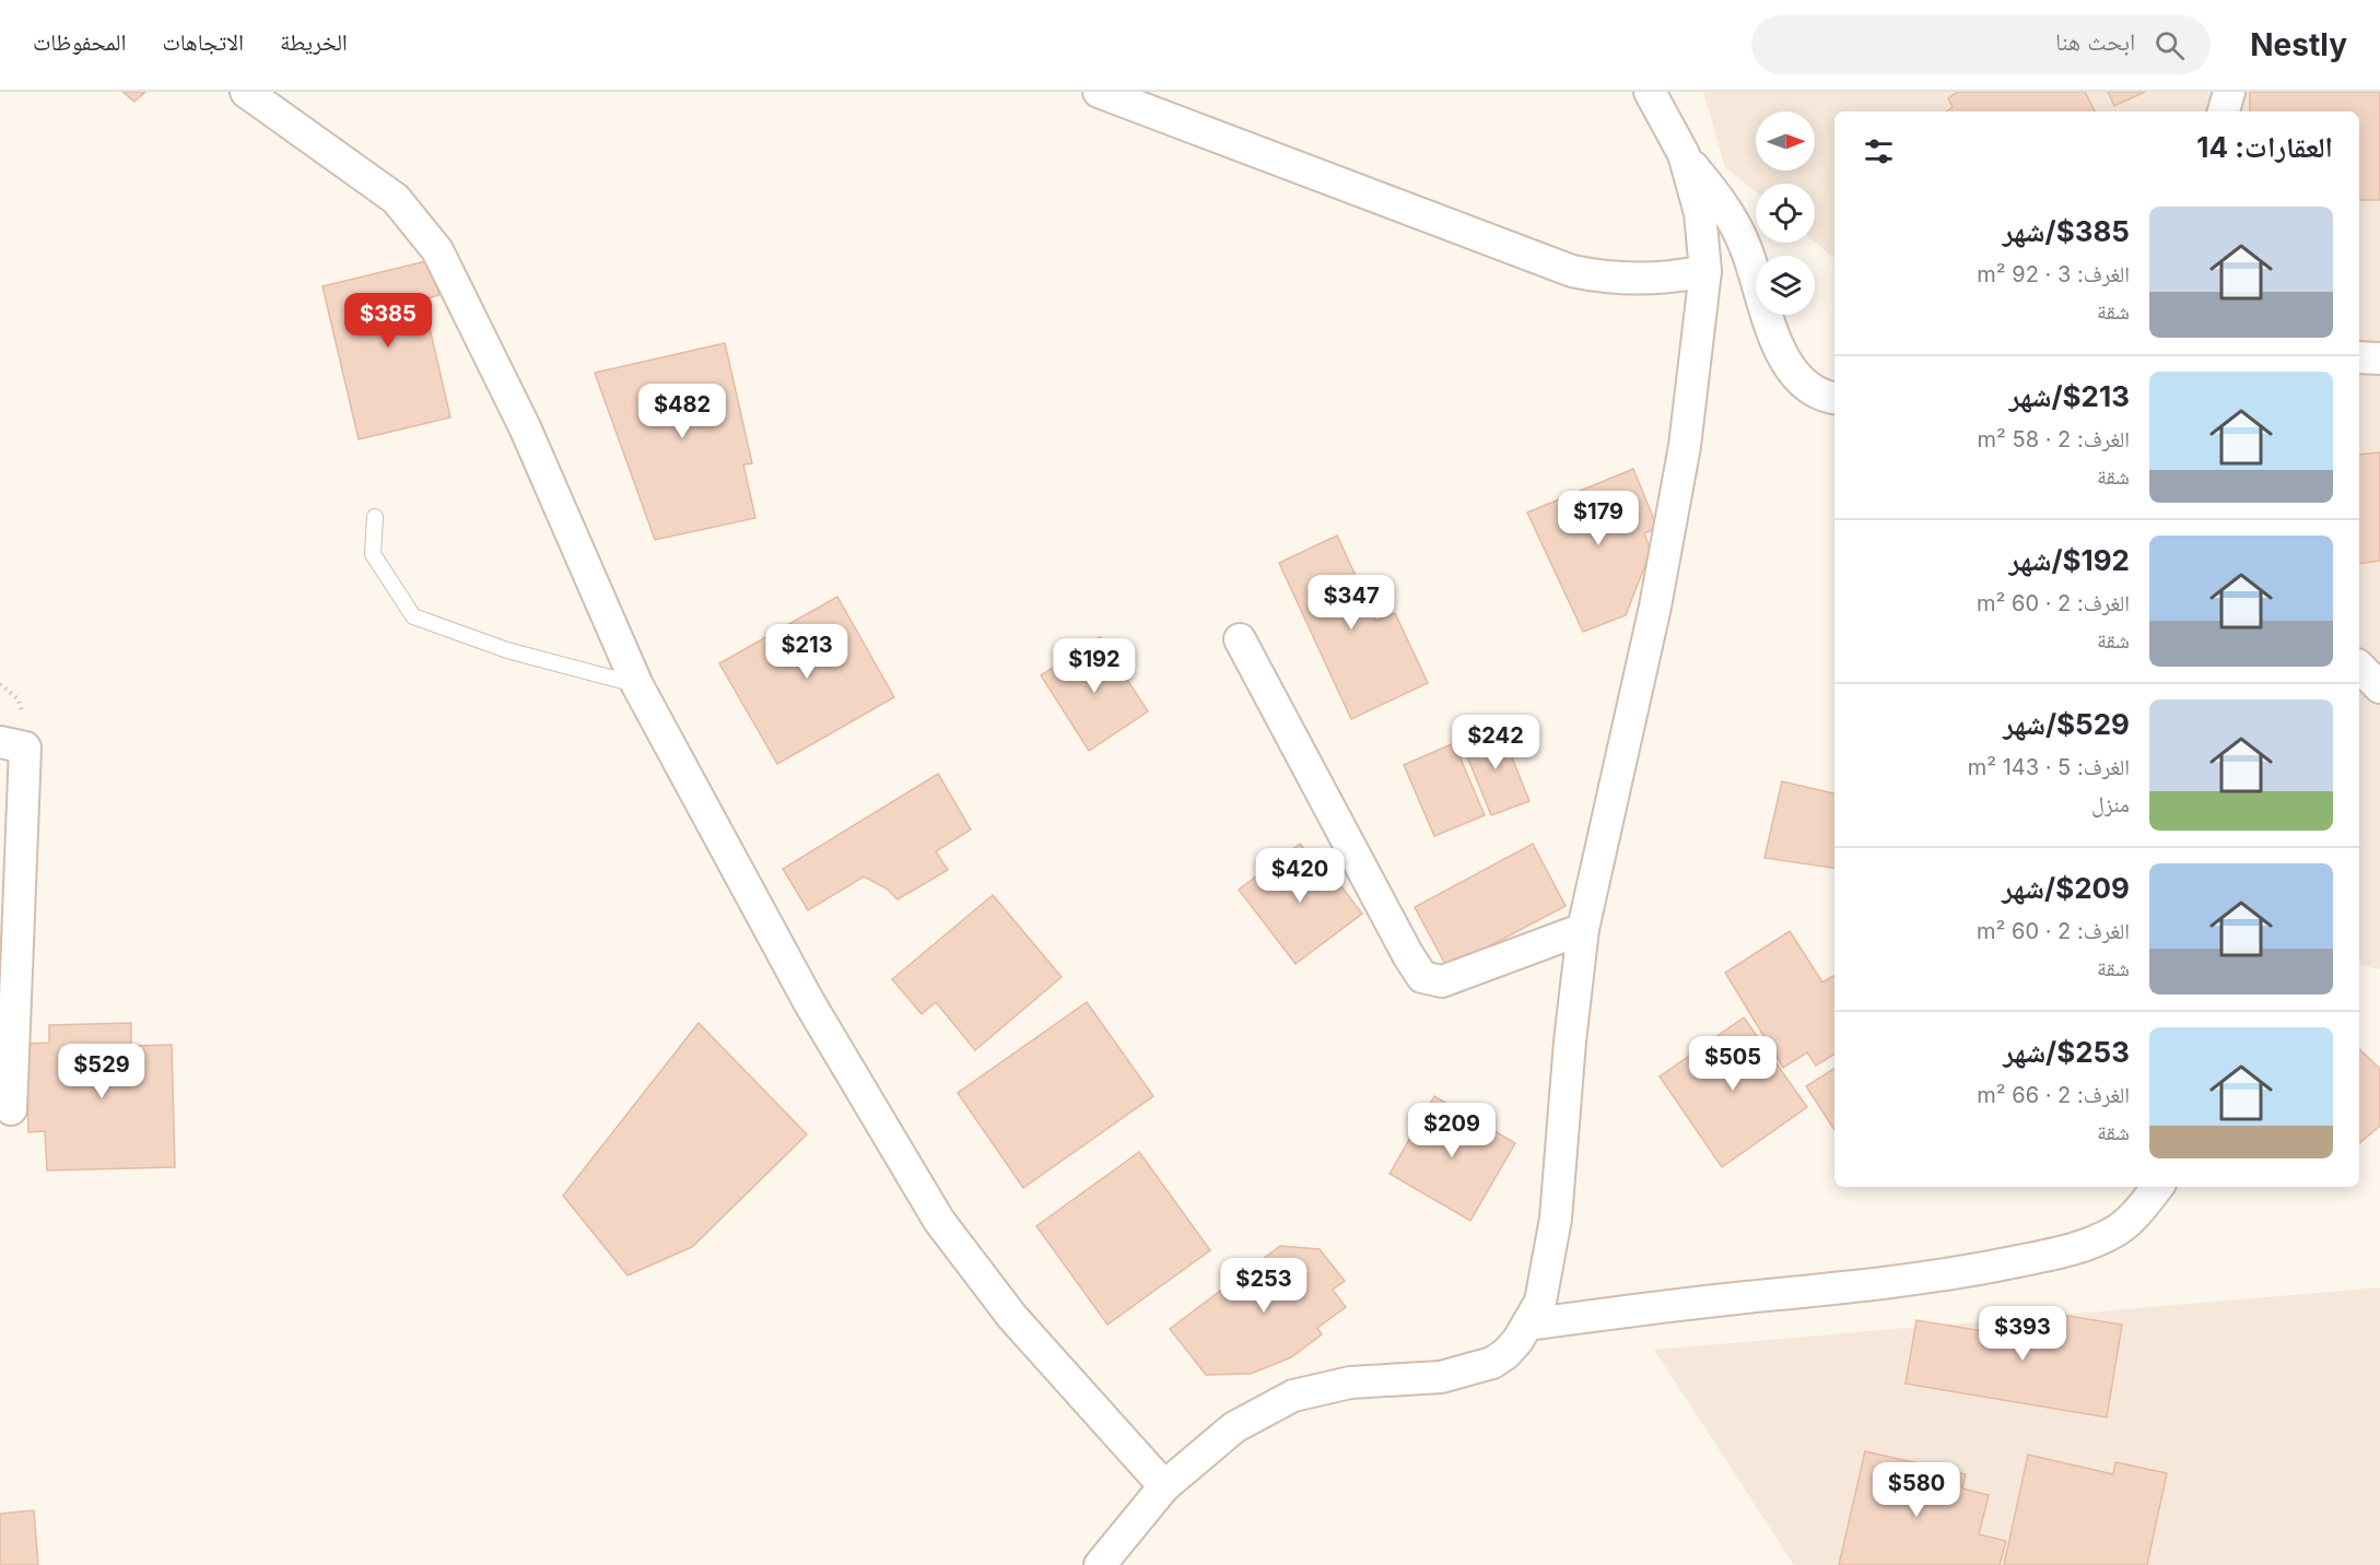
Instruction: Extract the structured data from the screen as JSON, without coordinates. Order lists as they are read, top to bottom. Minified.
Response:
{"north":"right","page":{"header":"Nestly","search":"ابحث هنا","nav":["الخريطة","الاتجاهات","المحفوظات"],"heading":"العقارات: 14","list":[{"name":"$385/شهر","note":"الغرف: 3 · 92 m² · شقة"},{"name":"$213/شهر","note":"الغرف: 2 · 58 m² · شقة"},{"name":"$192/شهر","note":"الغرف: 2 · 60 m² · شقة"},{"name":"$529/شهر","note":"الغرف: 5 · 143 m² · منزل"},{"name":"$209/شهر","note":"الغرف: 2 · 60 m² · شقة"},{"name":"$253/شهر","note":"الغرف: 2 · 66 m² · شقة"}],"price":["$385","$482","$179","$347","$213","$192","$242","$420","$505","$529","$209","$253","$393","$580"]}}
